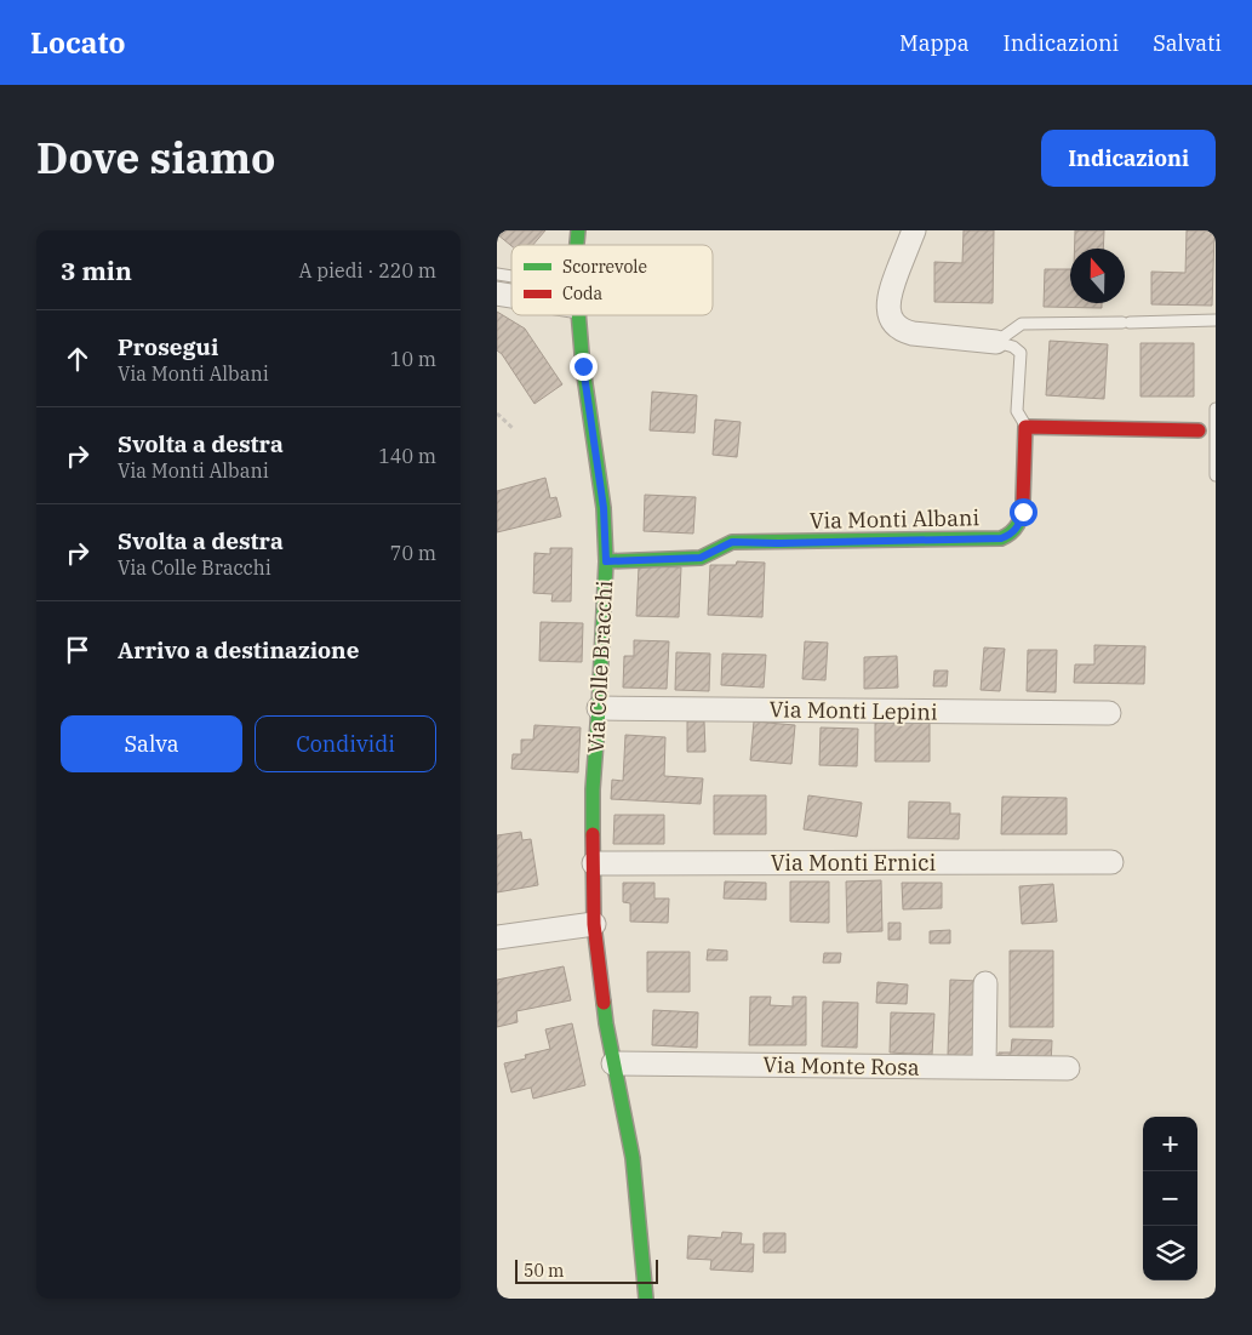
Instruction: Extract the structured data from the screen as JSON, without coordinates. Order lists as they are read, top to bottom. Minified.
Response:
{"streets":{"street":["Via Monti Albani","Via Colle Bracchi","Via Monti Lepini","Via Monti Ernici","Via Monte Rosa"]},"crossings":[["Via Monti Albani","Via Colle Bracchi"],["Via Colle Bracchi","Via Monti Lepini"],["Via Colle Bracchi","Via Monti Ernici"],["Via Colle Bracchi","Via Monte Rosa"]],"legend":["Scorrevole","Coda"],"scale_bar":"50 m","north":"top","page":{"header":"Locato","nav":["Mappa","Indicazioni","Salvati"],"title":"Dove siamo","buttons":["Indicazioni",["Salva","Condividi"]],"heading":["3 min","A piedi · 220 m"],"list":[["Prosegui","Via Monti Albani","10 m"],["Svolta a destra","Via Monti Albani","140 m"],["Svolta a destra","Via Colle Bracchi","70 m"],"Arrivo a destinazione"],"map_buttons":["+","−"],"scale":"50 m"}}
